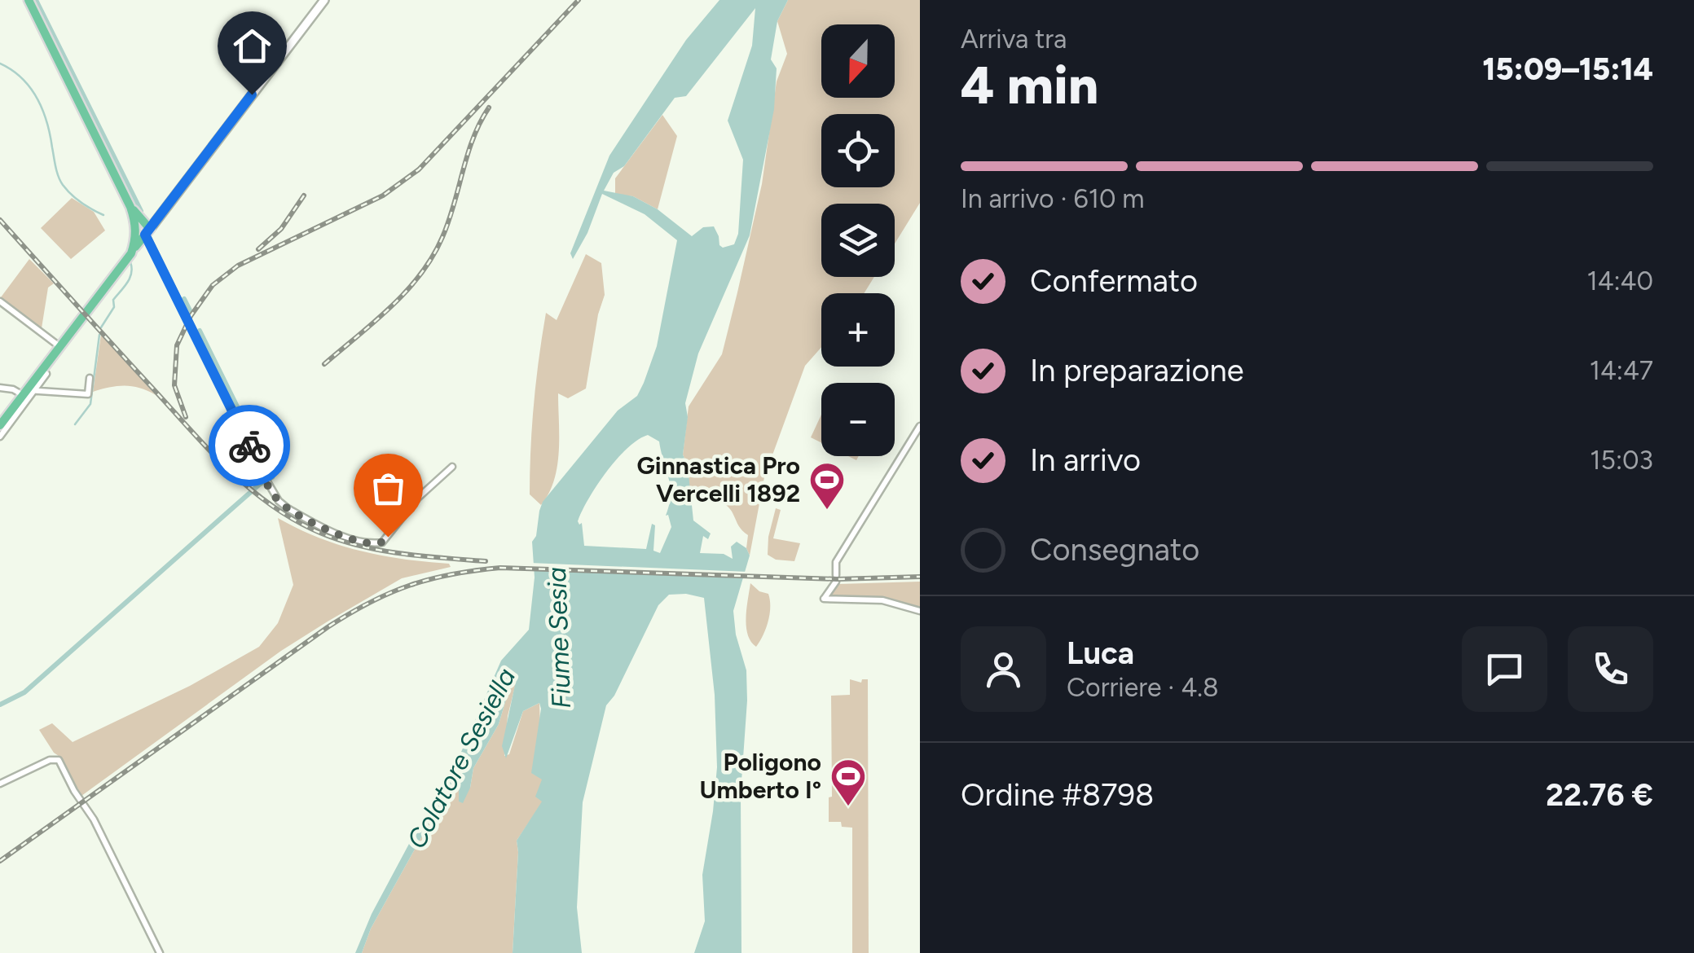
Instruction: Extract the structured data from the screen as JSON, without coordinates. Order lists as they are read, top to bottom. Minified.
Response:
{"water":["Fiume Sesia","Colatore Sesiella"],"places":{"sports":["Ginnastica Pro Vercelli 1892","Poligono Umberto I°"]},"north":"bottom","page":{"heading":["4 min","Arriva tra","15:09–15:14"],"panel":["Luca","Corriere · 4.8","Ordine #8798","22.76 €"],"map_buttons":["+","−"],"bar":"In arrivo · 610 m","list":[["Confermato","14:40"],["In preparazione","14:47"],["In arrivo","15:03"],"Consegnato"]}}
